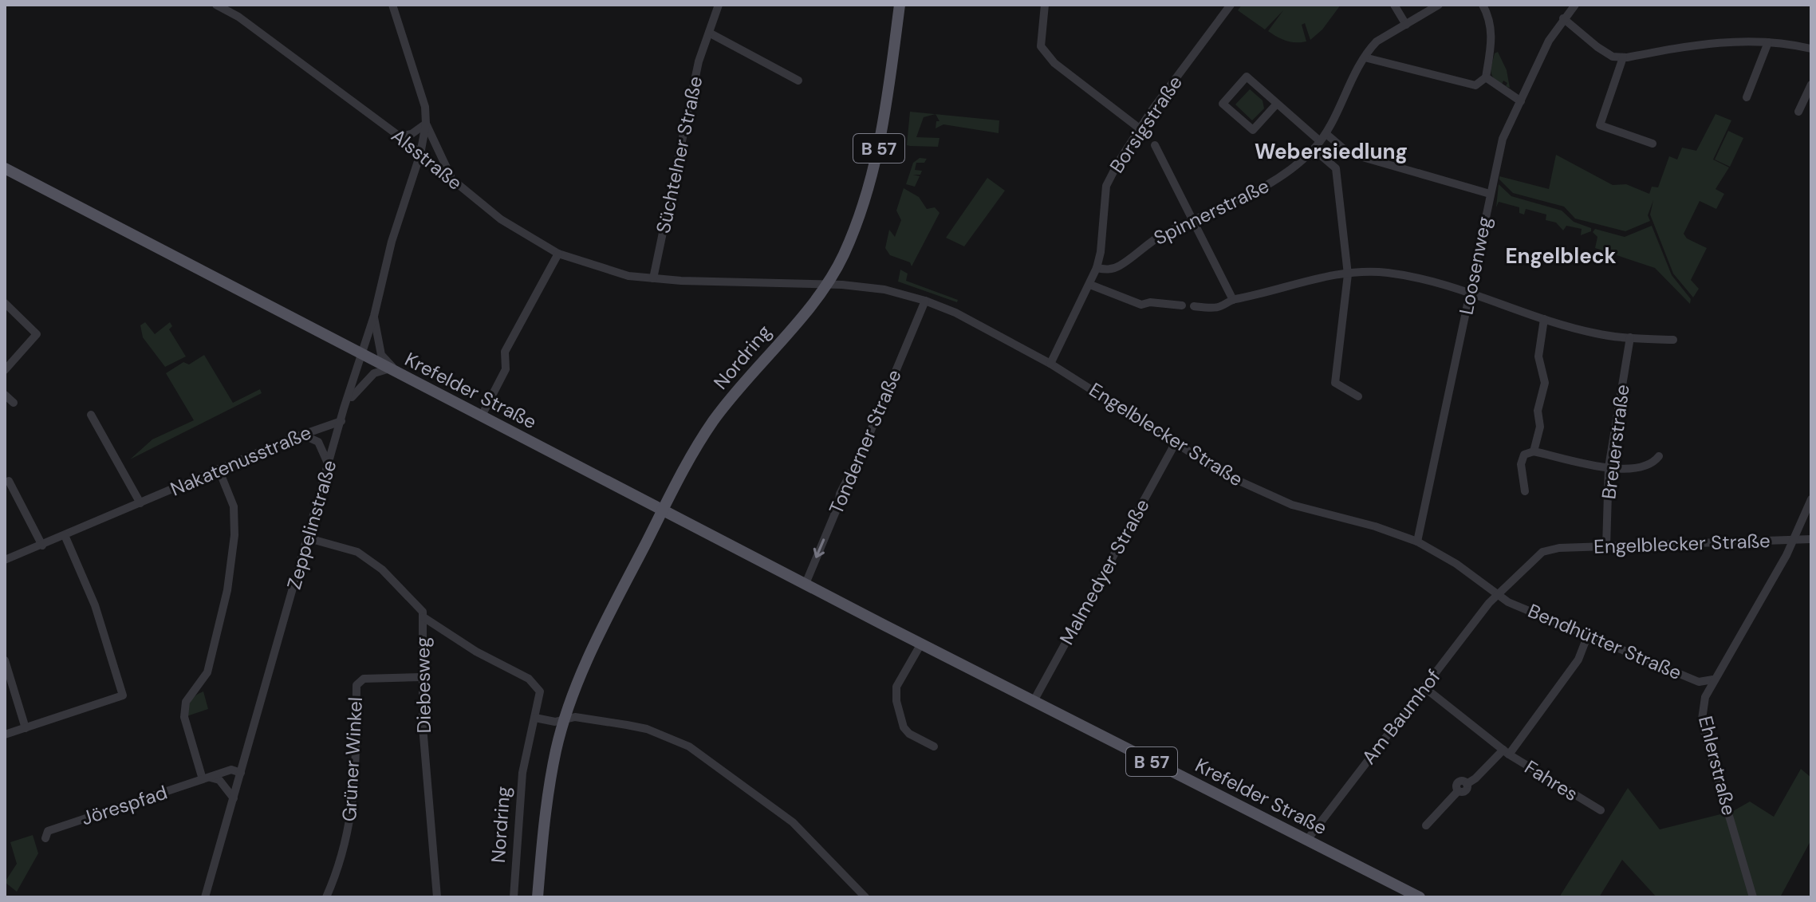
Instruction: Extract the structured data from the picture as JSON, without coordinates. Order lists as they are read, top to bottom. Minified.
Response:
{"streets":{"main road":["B 57","Nordring","Krefelder Straße"],"street":["Borsigstraße","Süchtelner Straße","Alsstraße","Spinnerstraße","Loosenweg","Engelblecker Straße","Tonderner Straße","Breuerstraße","Nakatenusstraße","Zeppelinstraße","Malmedyer Straße","Bendhütter Straße","Diebesweg","Am Baumhof","Grüner Winkel","Ehlerstraße","Fahres","Jörespfad"]},"crossings":[["Borsigstraße","Spinnerstraße"],["Borsigstraße","Engelblecker Straße"],["Süchtelner Straße","Alsstraße"],["Süchtelner Straße","Engelblecker Straße"],["Alsstraße","Engelblecker Straße"],["Alsstraße","Zeppelinstraße"],["Loosenweg","Engelblecker Straße"],["Nordring","Krefelder Straße"],["Nordring","Engelblecker Straße"],["Nordring","Diebesweg"],["Krefelder Straße","Tonderner Straße"],["Krefelder Straße","Zeppelinstraße"],["Krefelder Straße","Malmedyer Straße"],["Krefelder Straße","Am Baumhof"],["Engelblecker Straße","Tonderner Straße"],["Engelblecker Straße","Breuerstraße"],["Engelblecker Straße","Malmedyer Straße"],["Engelblecker Straße","Bendhütter Straße"],["Engelblecker Straße","Am Baumhof"],["Engelblecker Straße","Ehlerstraße"],["Nakatenusstraße","Zeppelinstraße"],["Zeppelinstraße","Diebesweg"],["Zeppelinstraße","Jörespfad"],["Bendhütter Straße","Am Baumhof"],["Bendhütter Straße","Ehlerstraße"],["Diebesweg","Grüner Winkel"],["Am Baumhof","Fahres"]],"one_way":["Tonderner Straße"],"districts":["Webersiedlung","Engelbleck"]}
